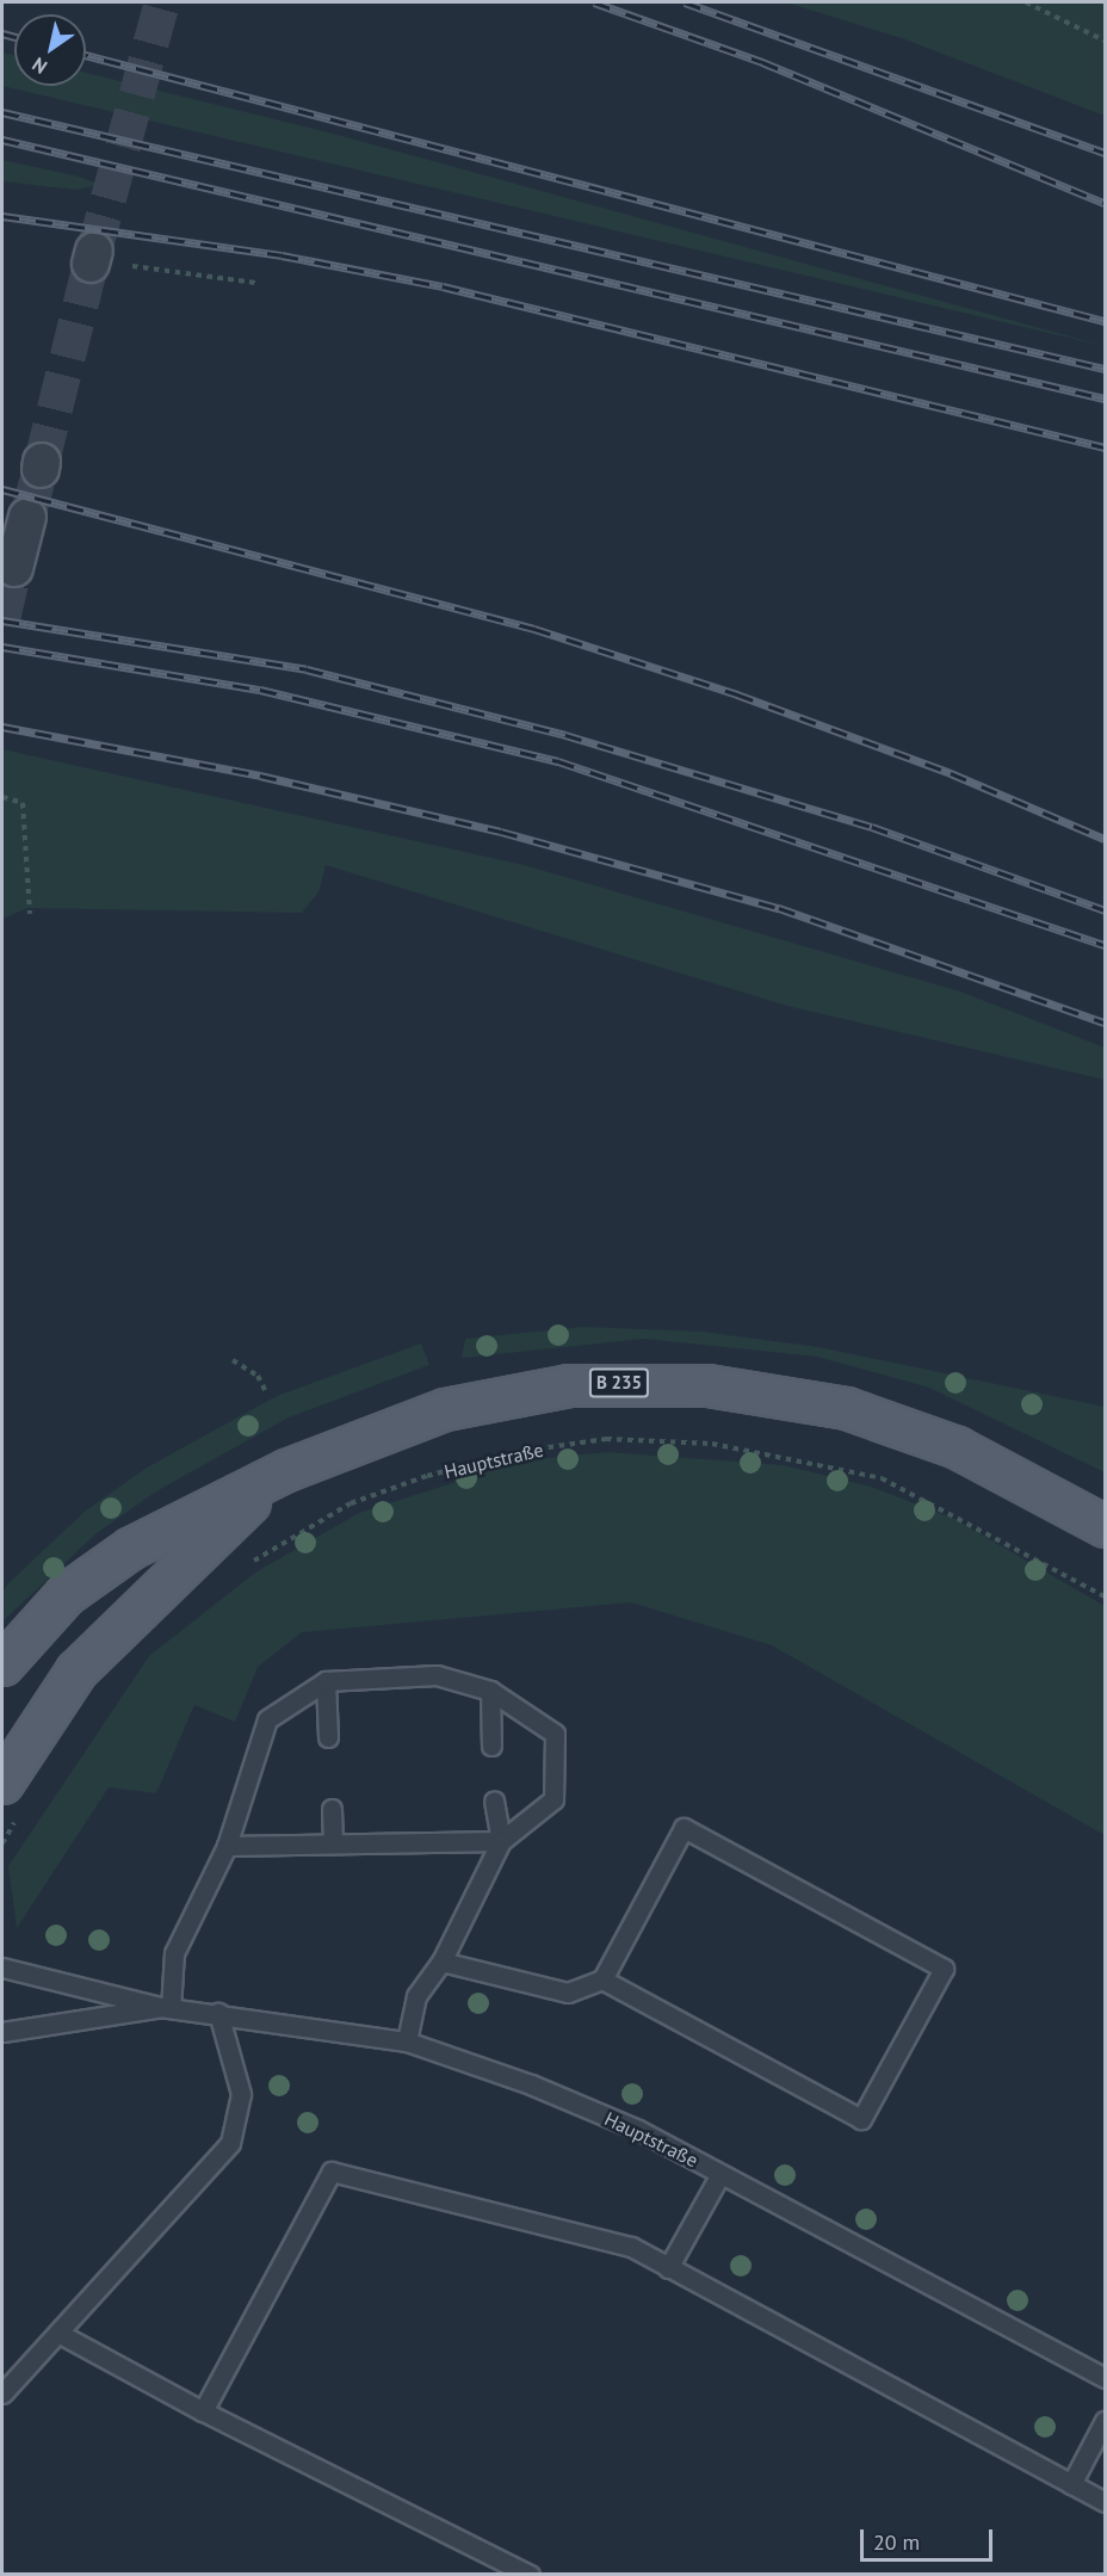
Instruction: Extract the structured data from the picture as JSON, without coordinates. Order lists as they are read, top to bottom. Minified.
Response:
{"streets":{"main road":["B 235"],"lane":["Hauptstraße"]},"scale_bar":"20 m","north":"bottom left"}
